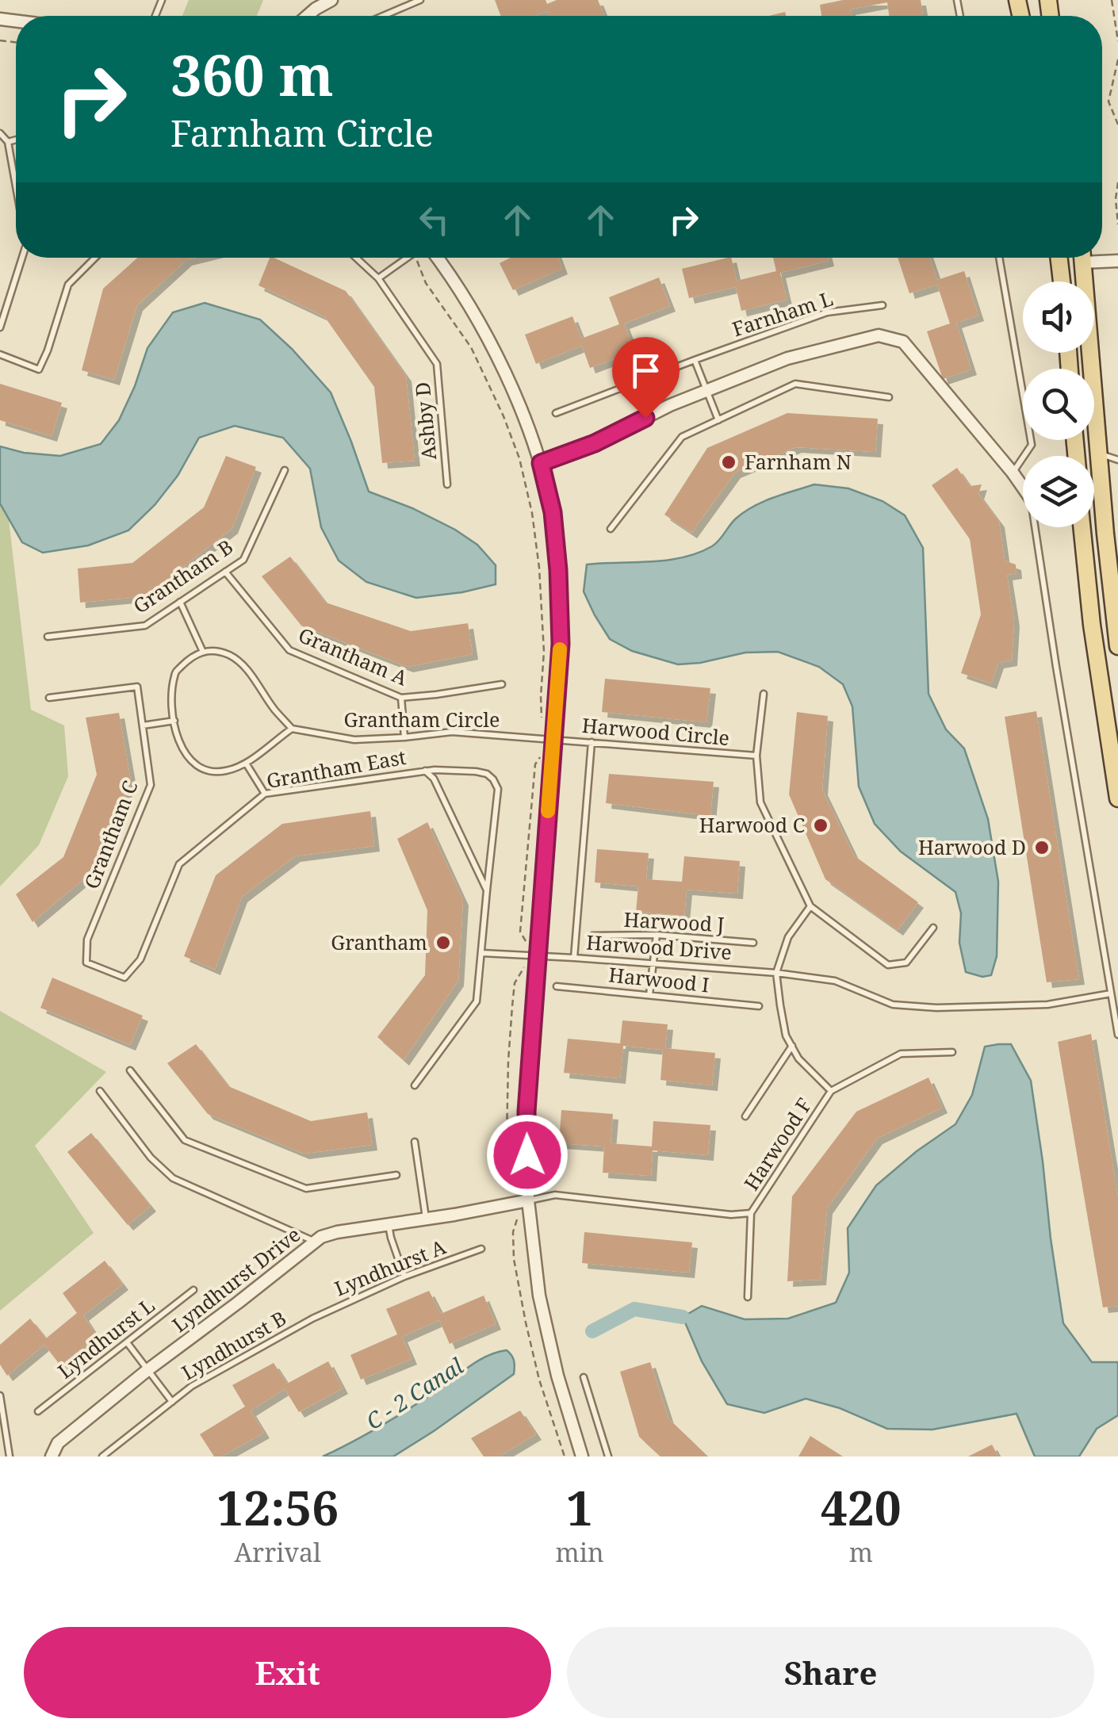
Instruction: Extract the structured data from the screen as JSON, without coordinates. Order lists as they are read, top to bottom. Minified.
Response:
{"streets":{"street":["Lyndhurst Drive"],"lane":["Farnham L","Ashby D","Grantham B","Grantham A","Grantham Circle","Harwood Circle","Grantham East","Grantham C","Harwood J","Harwood Drive","Harwood I","Harwood F","Lyndhurst A","Lyndhurst L","Lyndhurst B"]},"crossings":[["Grantham B","Grantham A"],["Grantham Circle","Harwood Circle"],["Grantham East","Grantham C"],["Lyndhurst A","Lyndhurst B"]],"water":["C - 2 Canal"],"places":["Farnham N","Harwood C","Harwood D","Grantham"],"page":{"turn":["360 m","Farnham Circle"],"eta":["12:56","Arrival","1","min","420","m"],"buttons":["Exit","Share"]}}
